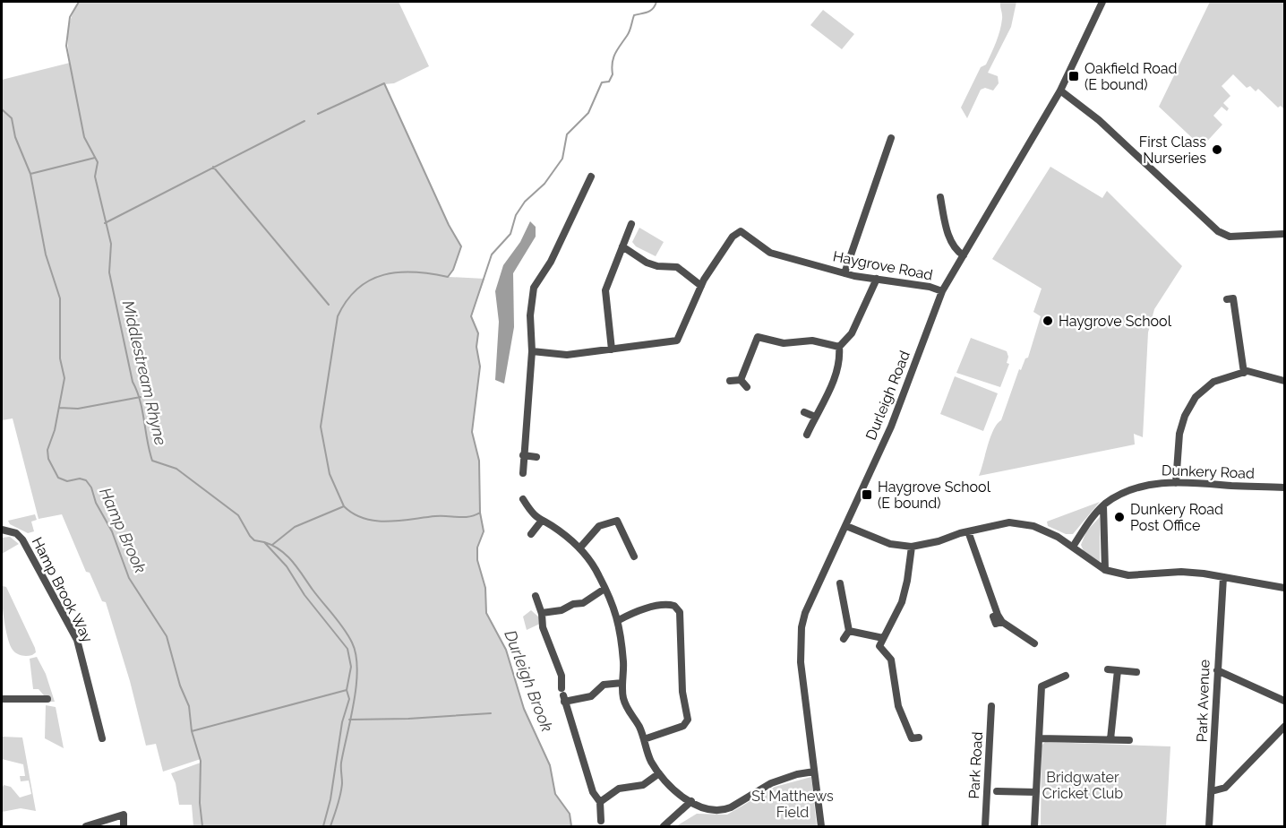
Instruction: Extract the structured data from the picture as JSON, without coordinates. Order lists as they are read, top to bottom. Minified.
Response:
{"streets":{"street":["Haygrove Road","Durleigh Road","Dunkery Road","Hamp Brook Way","Park Avenue","Park Road"]},"crossings":[["Haygrove Road","Durleigh Road"]],"water":["Middlestream Rhyne","Hamp Brook","Durleigh Brook"],"parks":["Bridgwater Cricket Club","St Matthews Field"],"places":{"transit":["Oakfield Road (E bound)","Haygrove School (E bound)"],"other":["First Class Nurseries","Haygrove School","Dunkery Road Post Office"]}}
